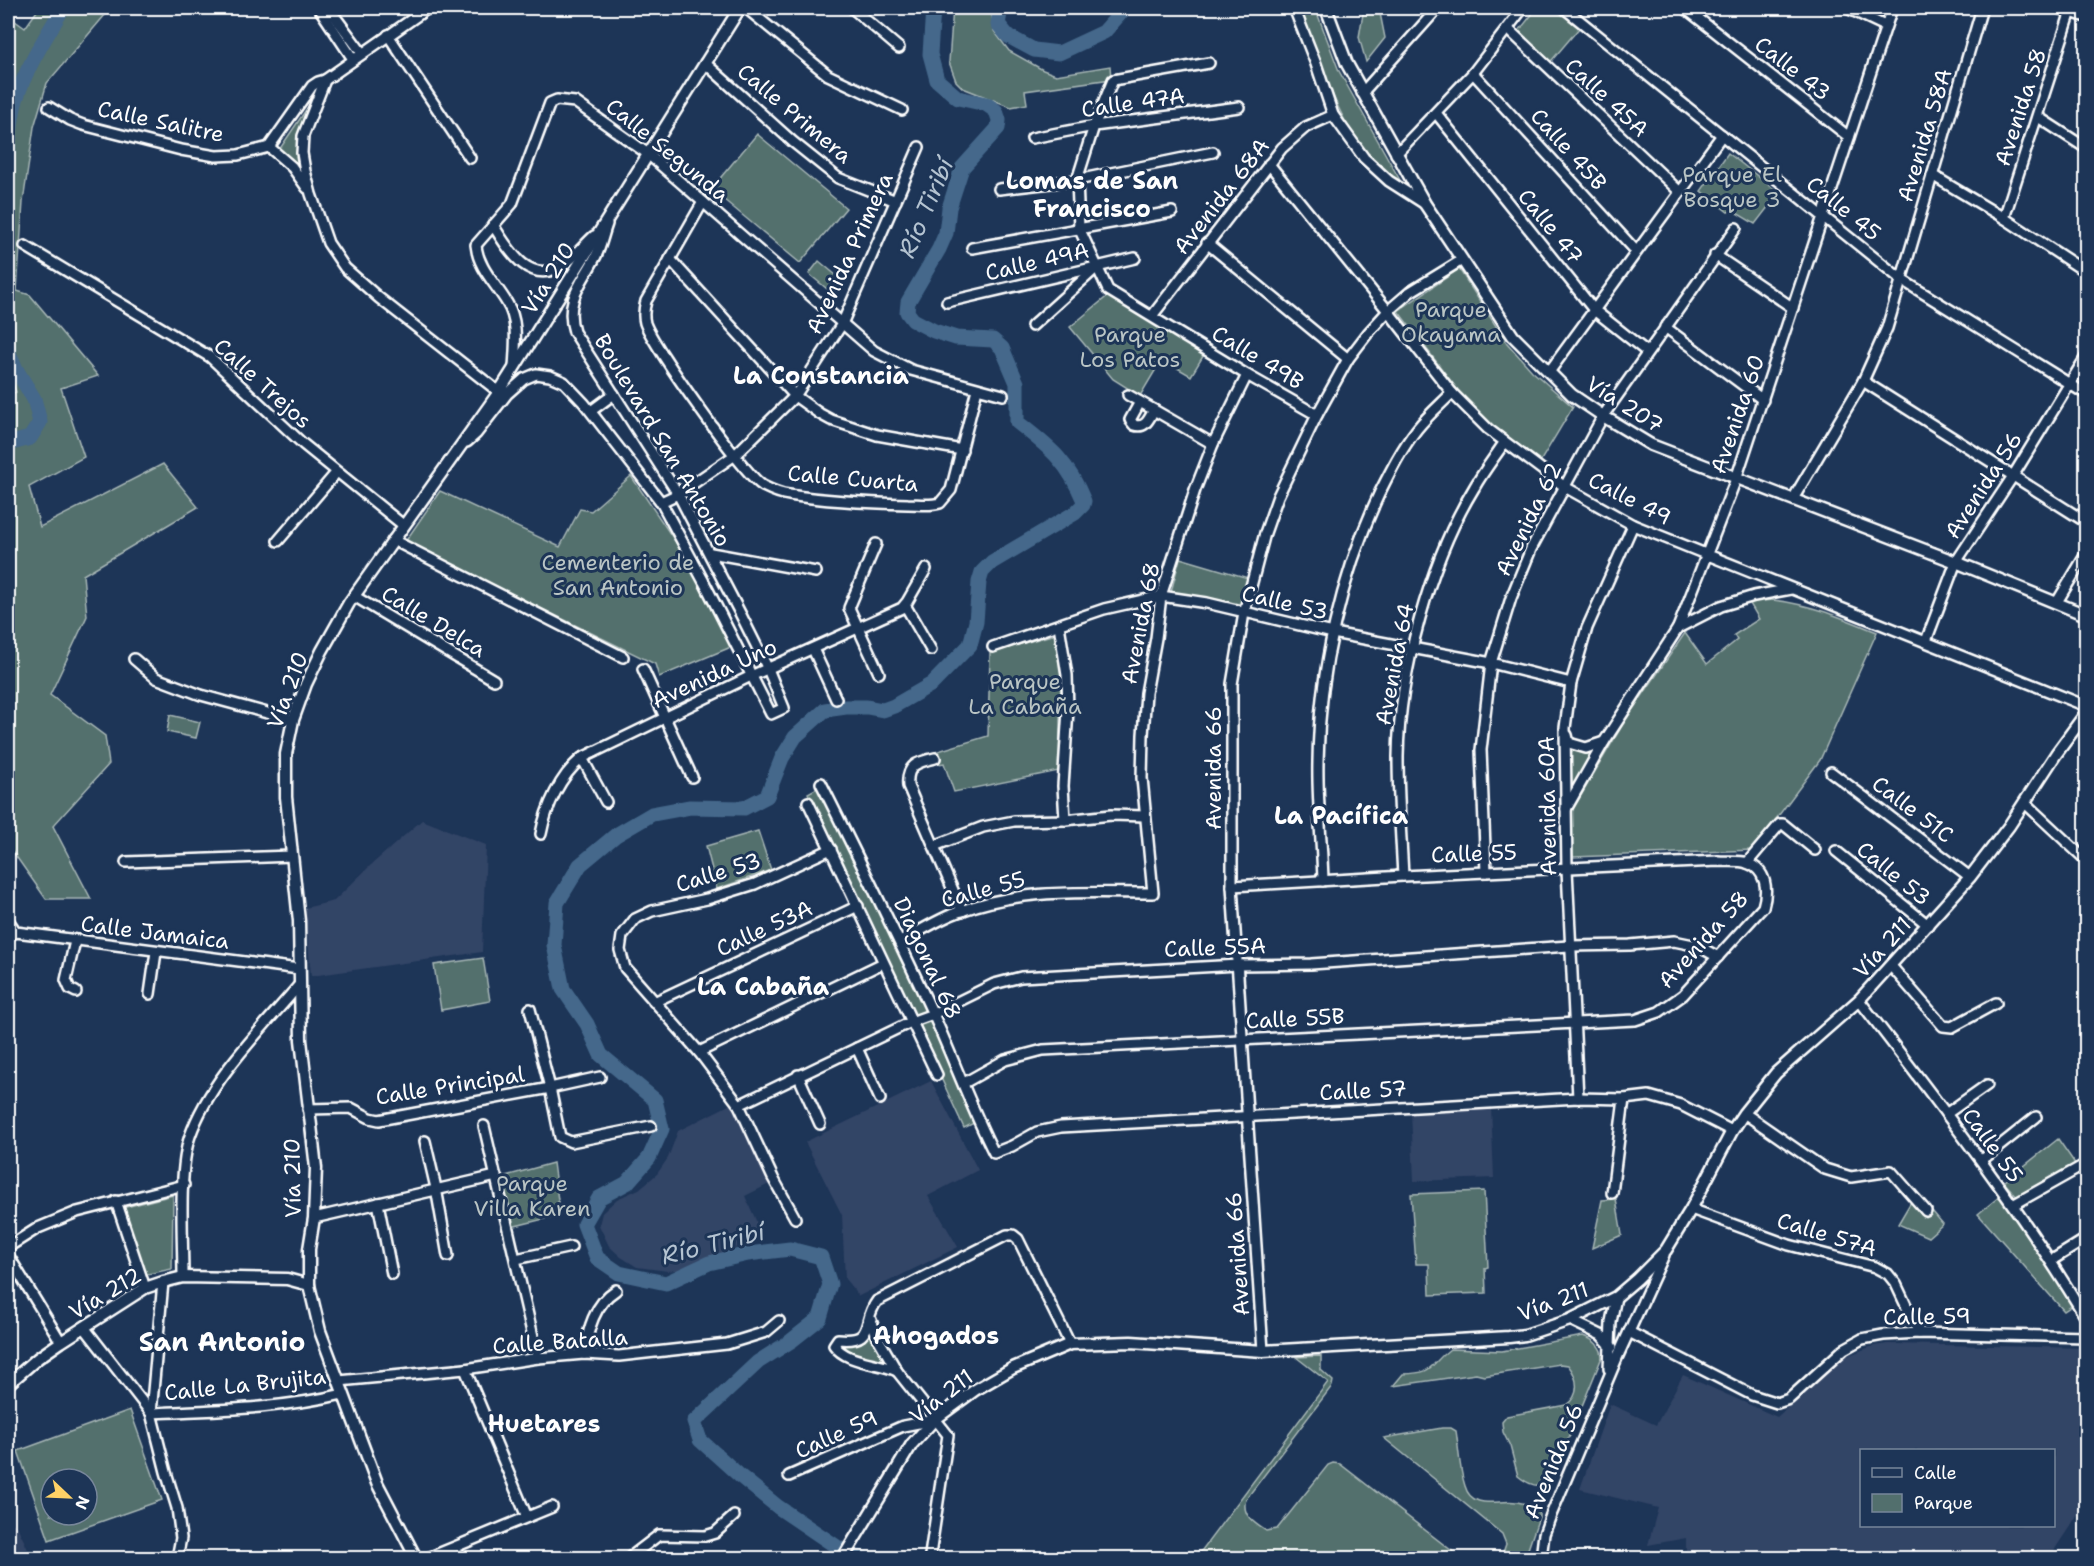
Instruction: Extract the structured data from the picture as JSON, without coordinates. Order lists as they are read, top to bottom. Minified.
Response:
{"streets":{"main road":["Vía 210","Vía 207","Vía 211","Vía 212"],"street":["Calle 43","Calle 45A","Calle 47A","Avenida 58","Calle Primera","Calle Salitre","Avenida 58A","Calle 45B","Calle Segunda","Avenida 68A","Calle 45","Calle 47","Avenida Primera","Calle 49A","Calle 49B","Calle Trejos","Avenida 60","Boulevard San Antonio","Calle Cuarta","Avenida 56","Calle 49","Avenida 62","Calle 53","Calle Delca","Avenida 68","Avenida 64","Avenida Uno","Avenida 66","Avenida 60A","Calle 51C","Calle 55","Calle 53A","Calle Jamaica","Calle 55A","Diagonal 68","Calle 55B","Calle Principal","Calle 57","Calle 57A","Calle 59","Calle Batalla","Calle La Brujita"]},"crossings":[["Calle 43","Avenida 60"],["Avenida 58","Calle 55"],["Avenida 58","Calle 55A"],["Avenida 58","Calle 55B"],["Calle Primera","Avenida Primera"],["Calle Primera","Vía 210"],["Avenida 58A","Calle 45"],["Avenida 58A","Vía 207"],["Calle Segunda","Avenida Primera"],["Calle Segunda","Vía 210"],["Calle Segunda","Calle Cuarta"],["Avenida 68A","Calle 49B"],["Avenida 68A","Calle 49"],["Calle 45","Avenida 60"],["Calle 45","Avenida 56"],["Calle 47","Avenida 62"],["Avenida Primera","Boulevard San Antonio"],["Avenida Primera","Calle Cuarta"],["Calle 49A","Calle 49B"],["Vía 210","Calle Trejos"],["Vía 210","Boulevard San Antonio"],["Vía 210","Calle Delca"],["Vía 210","Calle Jamaica"],["Vía 210","Calle Principal"],["Vía 210","Vía 212"],["Vía 210","Calle Batalla"],["Vía 210","Calle La Brujita"],["Calle 49B","Avenida 68"],["Calle 49B","Avenida 66"],["Vía 207","Avenida 60"],["Vía 207","Avenida 56"],["Vía 207","Avenida 62"],["Vía 207","Avenida 66"],["Avenida 60","Calle 49"],["Avenida 60","Avenida 60A"],["Boulevard San Antonio","Avenida Uno"],["Avenida 56","Calle 49"],["Avenida 56","Vía 211"],["Avenida 56","Calle 59"],["Calle 49","Avenida 62"],["Calle 49","Avenida 64"],["Calle 49","Avenida 66"],["Calle 49","Avenida 60A"],["Avenida 62","Calle 53"],["Avenida 62","Calle 55"],["Calle 53","Avenida 68"],["Calle 53","Avenida 64"],["Calle 53","Avenida 66"],["Calle 53","Avenida 60A"],["Calle 53","Calle 53A"],["Calle 53","Vía 211"],["Avenida 68","Calle 55"],["Avenida 64","Calle 55"],["Avenida 66","Calle 55"],["Avenida 66","Calle 55A"],["Avenida 66","Vía 211"],["Avenida 66","Calle 55B"],["Avenida 66","Calle 57"],["Avenida 60A","Calle 55"],["Avenida 60A","Calle 55A"],["Avenida 60A","Calle 55B"],["Avenida 60A","Calle 57"],["Calle 51C","Vía 211"],["Calle 55","Vía 211"],["Calle 55","Diagonal 68"],["Calle 55A","Diagonal 68"],["Vía 211","Calle 57"],["Vía 211","Calle 57A"],["Vía 211","Calle 59"],["Diagonal 68","Calle 55B"],["Diagonal 68","Calle 57"],["Calle 57A","Calle 59"]],"districts":["Lomas de San Francisco","La Constancia","La Pacífica","La Cabaña","Ahogados","San Antonio","Huetares"],"water":["Río Tiribí"],"parks":["Parque El Bosque 3","Parque Okayama","Parque Los Patos","Cementerio de San Antonio","Parque La Cabaña","Parque Villa Karen"],"legend":["Calle","Parque"],"north":"bottom right"}
